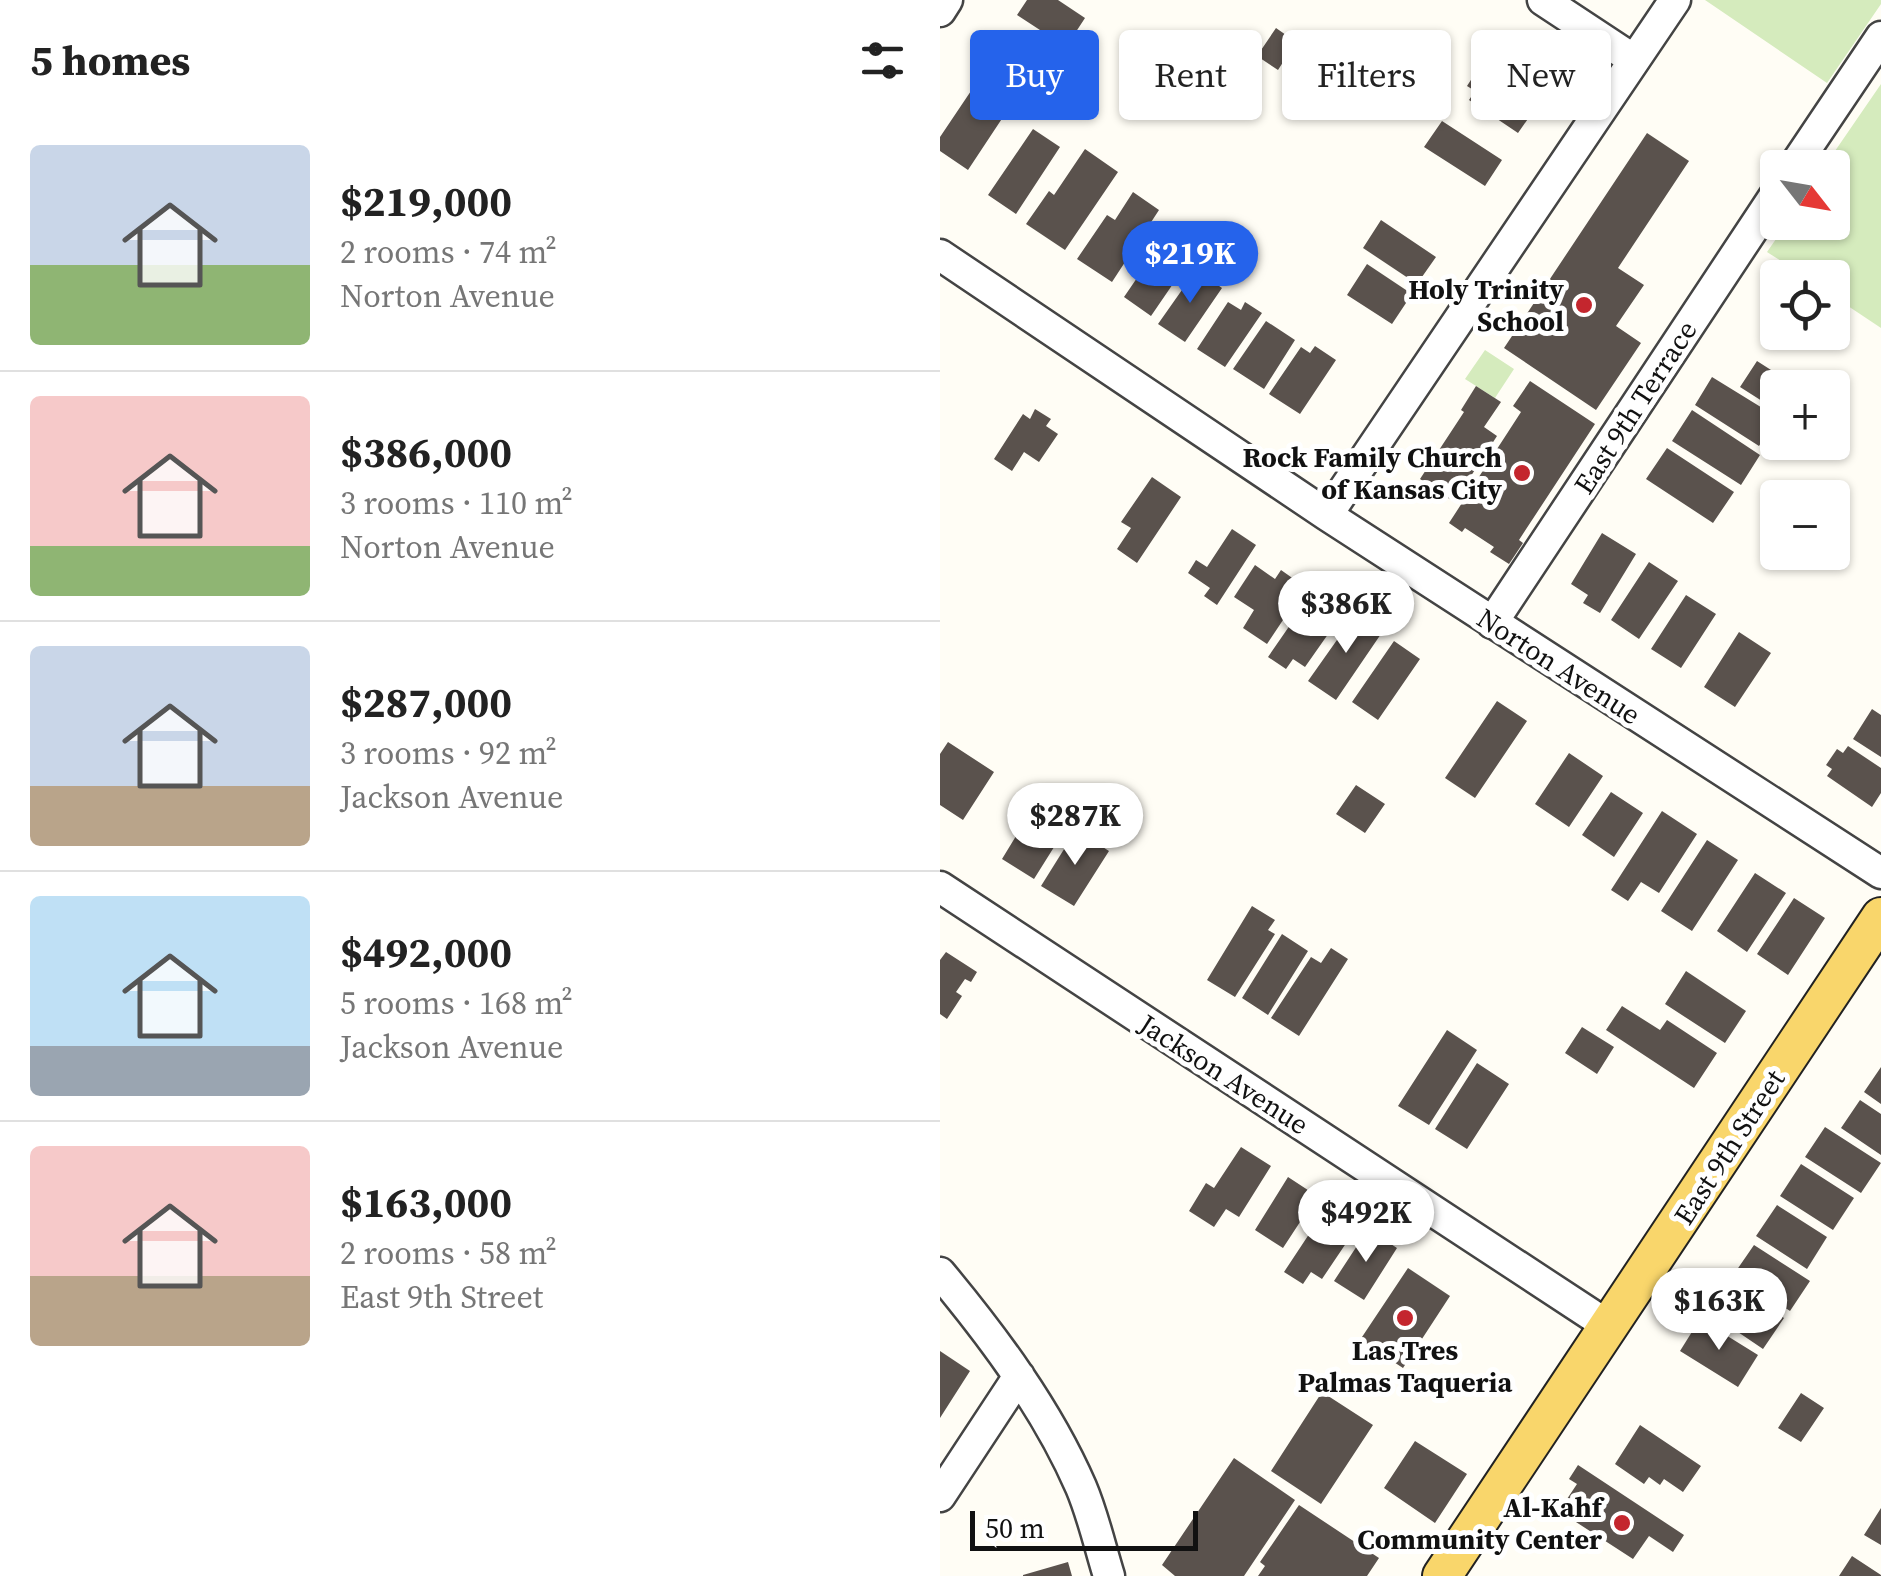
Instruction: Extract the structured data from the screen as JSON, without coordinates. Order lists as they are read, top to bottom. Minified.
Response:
{"streets":{"main road":["East 9th Street"],"street":["East 9th Terrace","Norton Avenue","Jackson Avenue"]},"crossings":[["East 9th Terrace","Norton Avenue"],["Jackson Avenue","East 9th Street"]],"places":["Holy Trinity School","Rock Family Church of Kansas City","Las Tres Palmas Taqueria","Al-Kahf Community Center"],"scale_bar":"50 m","north":"bottom right","page":{"heading":"5 homes","chip":["Buy","Rent","Filters","New"],"list":[{"name":"$219,000","note":"2 rooms · 74 m² · Norton Avenue"},{"name":"$386,000","note":"3 rooms · 110 m² · Norton Avenue"},{"name":"$287,000","note":"3 rooms · 92 m² · Jackson Avenue"},{"name":"$492,000","note":"5 rooms · 168 m² · Jackson Avenue"},{"name":"$163,000","note":"2 rooms · 58 m² · East 9th Street"}],"map_buttons":["+","−"],"price":["$219K","$386K","$287K","$492K","$163K"],"scale":"50 m"}}
